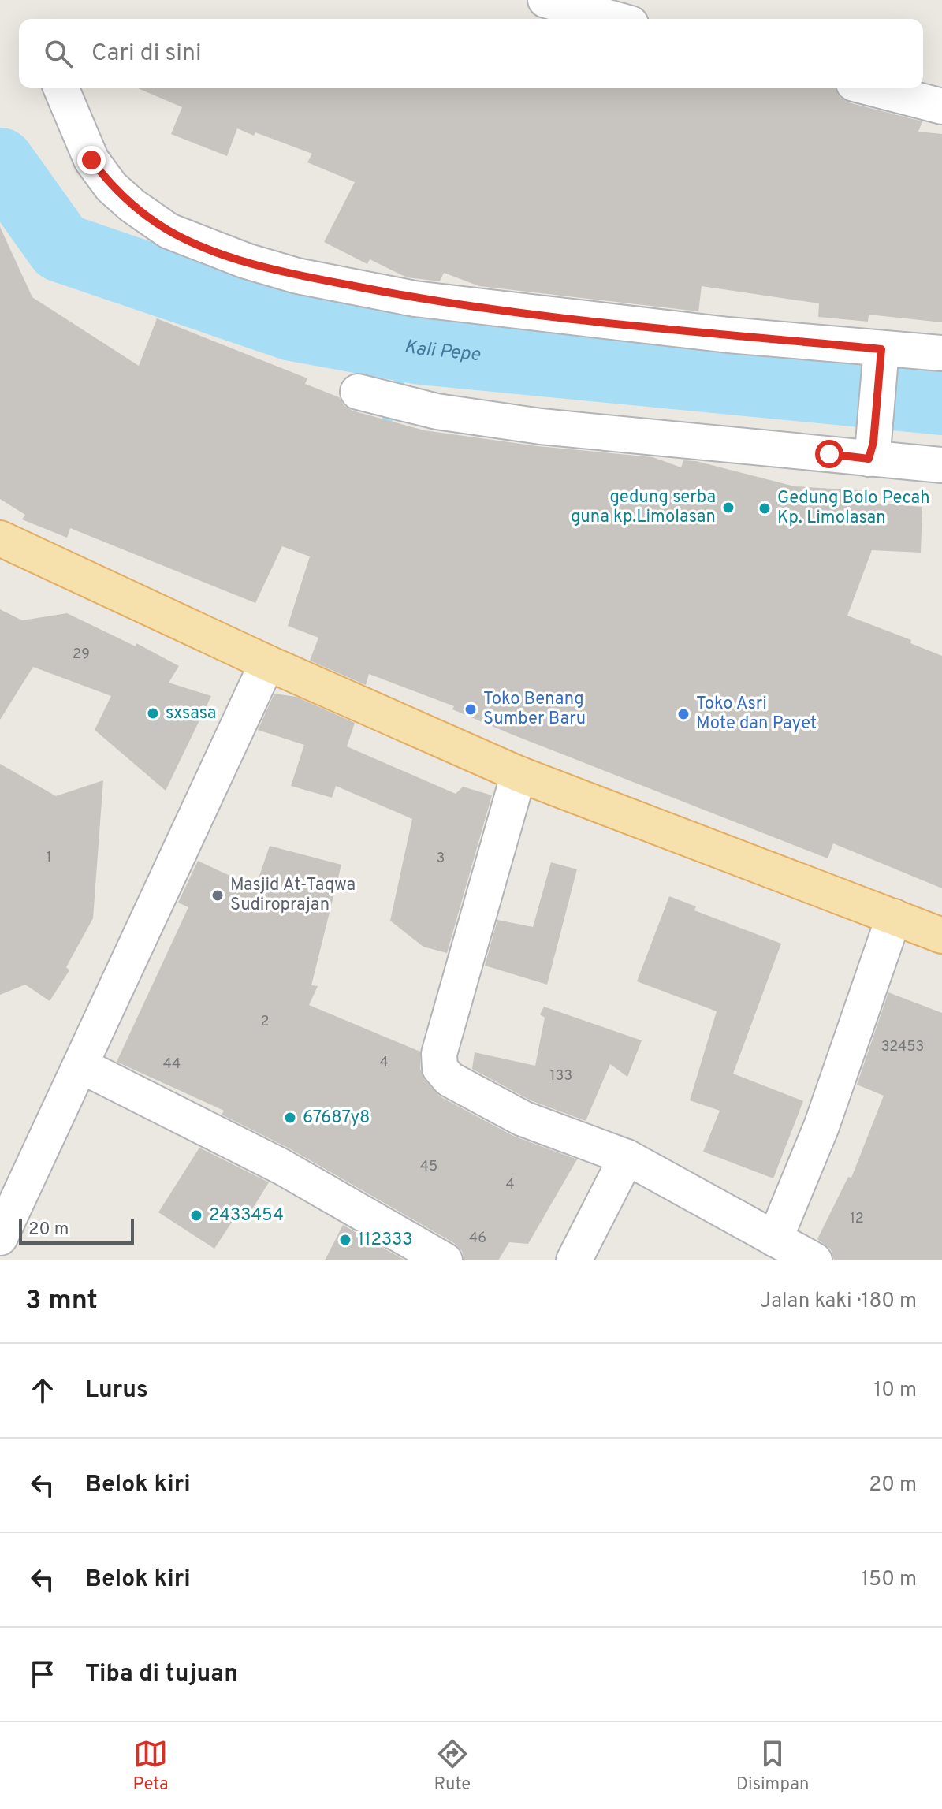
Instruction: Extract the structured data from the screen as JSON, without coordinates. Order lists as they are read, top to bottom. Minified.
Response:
{"water":["Kali Pepe"],"places":["gedung serba guna kp.Limolasan","Gedung Bolo Pecah Kp. Limolasan","Toko Benang Sumber Baru","sxsasa","Toko Asri Mote dan Payet","Masjid At-Taqwa Sudiroprajan","67687y8","2433454","112333"],"house_numbers":["29","1","3","2","32453","4","44","133","45","4","12","46"],"scale_bar":"20 m","page":{"search":"Cari di sini","scale":"20 m","heading":["3 mnt","Jalan kaki · 180 m"],"list":[["Lurus","10 m"],["Belok kiri","20 m"],["Belok kiri","150 m"],"Tiba di tujuan"],"nav":["Peta","Rute","Disimpan"]}}
